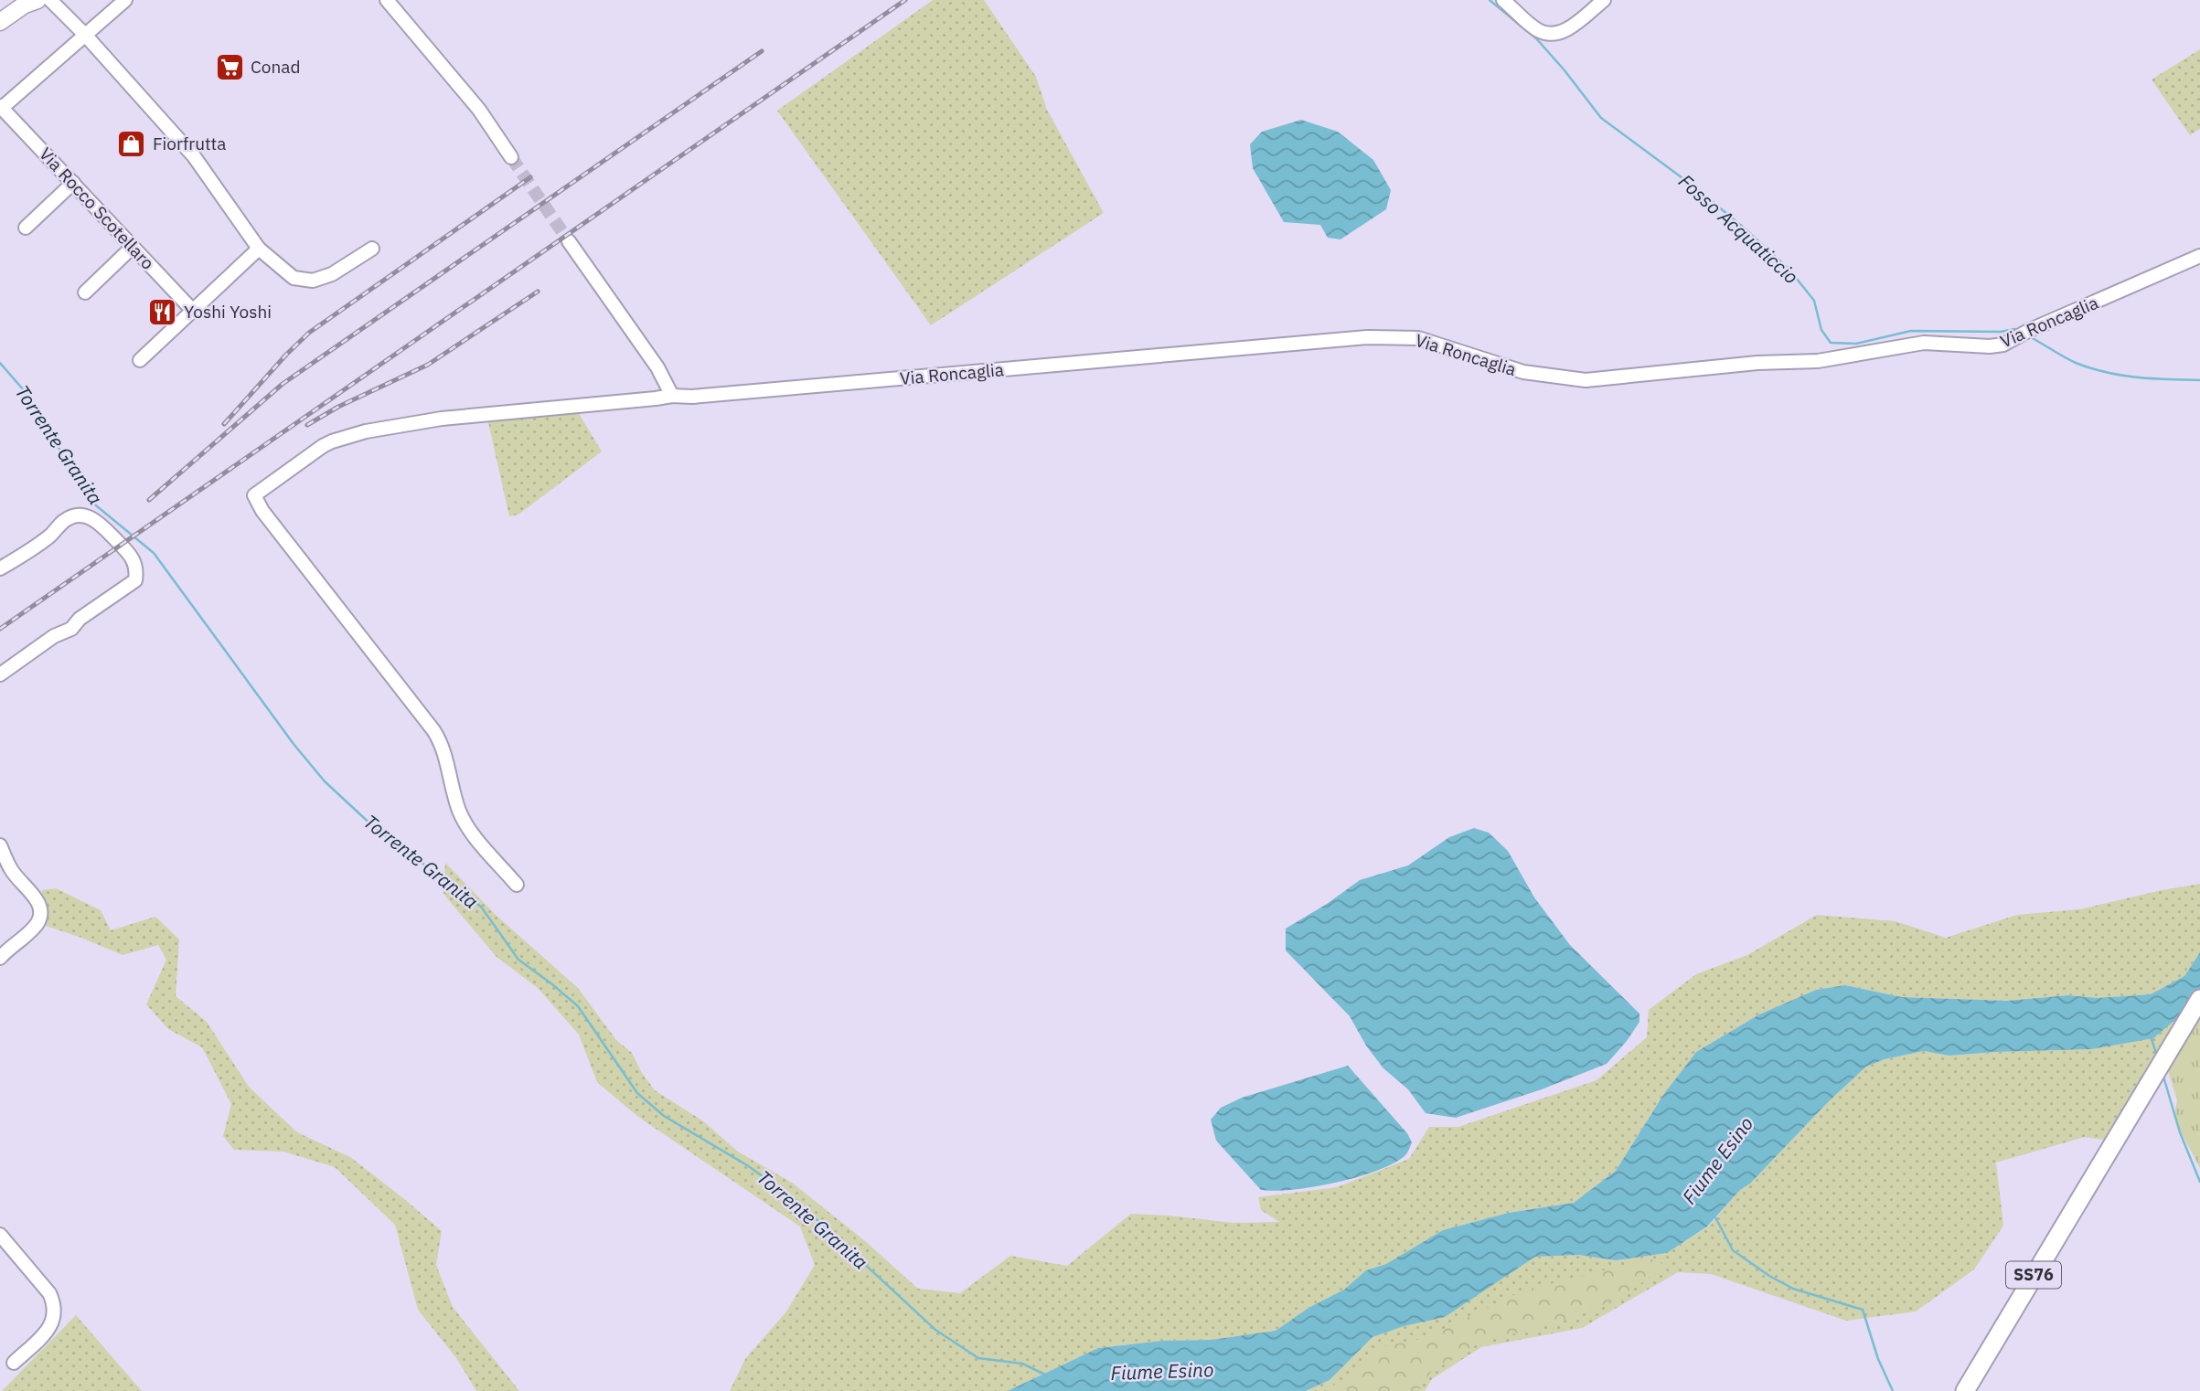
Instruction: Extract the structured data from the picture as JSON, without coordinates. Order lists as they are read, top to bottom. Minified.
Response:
{"streets":{"highway":["SS76"],"street":["Via Rocco Scotellaro","Via Roncaglia"]},"water":["Fosso Acquaticcio","Torrente Granita","Fiume Esino"],"places":{"supermarket":["Conad"],"shop":["Fiorfrutta"],"restaurant":["Yoshi Yoshi"]}}
